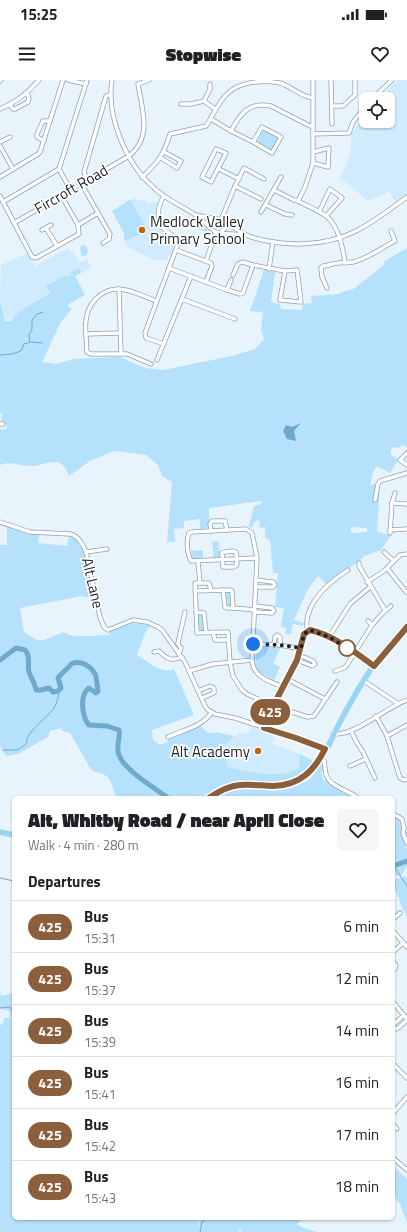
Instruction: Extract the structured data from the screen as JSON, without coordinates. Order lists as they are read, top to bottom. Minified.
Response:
{"streets":{"street":["Fircroft Road","Alt Lane"]},"places":["Medlock Valley Primary School","Alt Academy"],"lines":["bus line 425"],"page":{"status":"15:25","header":"Stopwise","on_map":"425","heading":[["Alt, Whitby Road / near April Close","Walk · 4 min · 280 m"],"Departures"],"list":[{"mark":"425","name":"Bus","note":"15:31","value":"6 min"},{"mark":"425","name":"Bus","note":"15:37","value":"12 min"},{"mark":"425","name":"Bus","note":"15:39","value":"14 min"},{"mark":"425","name":"Bus","note":"15:41","value":"16 min"},{"mark":"425","name":"Bus","note":"15:42","value":"17 min"},{"mark":"425","name":"Bus","note":"15:43","value":"18 min"}]}}
